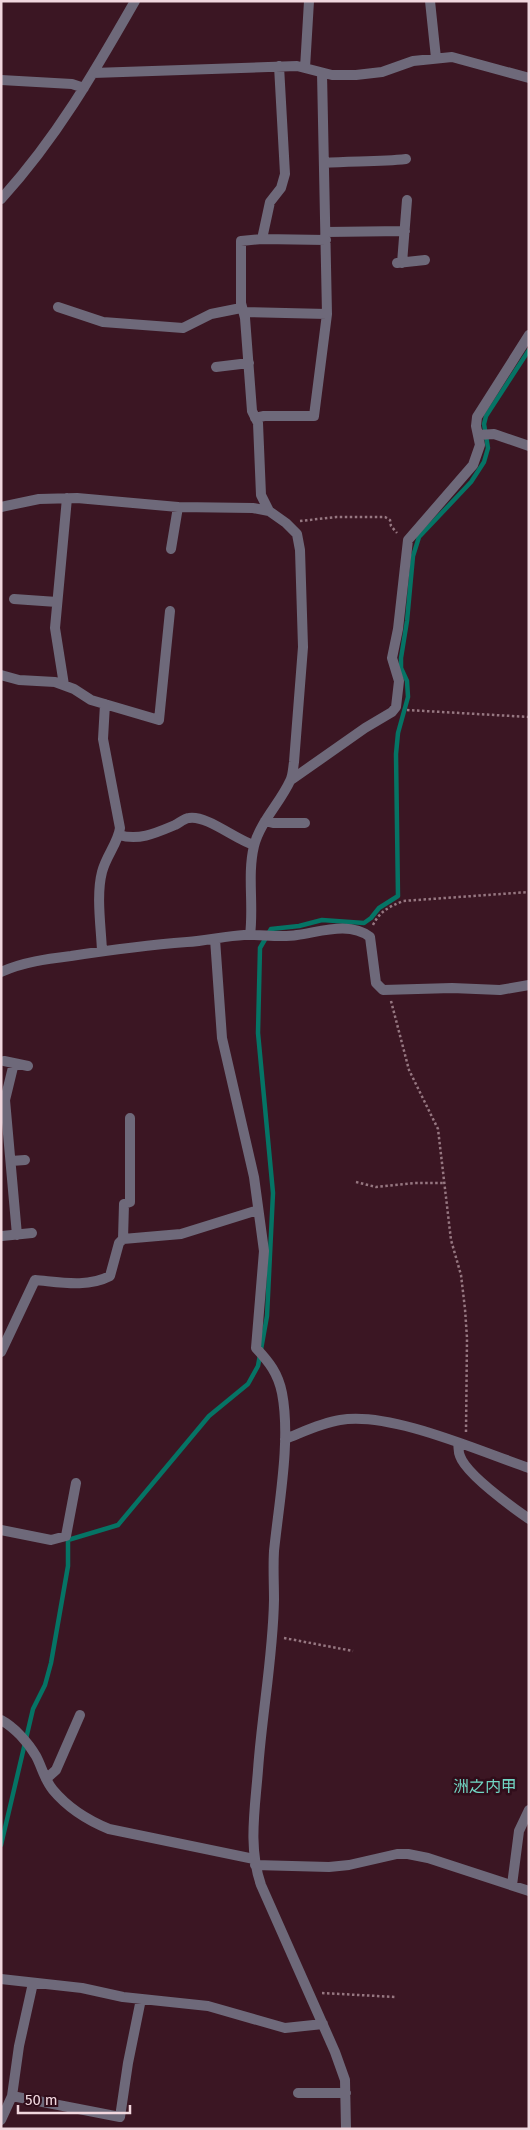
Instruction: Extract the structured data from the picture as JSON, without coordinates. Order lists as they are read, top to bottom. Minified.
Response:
{"districts":["洲之内甲"],"scale_bar":"50 m"}
